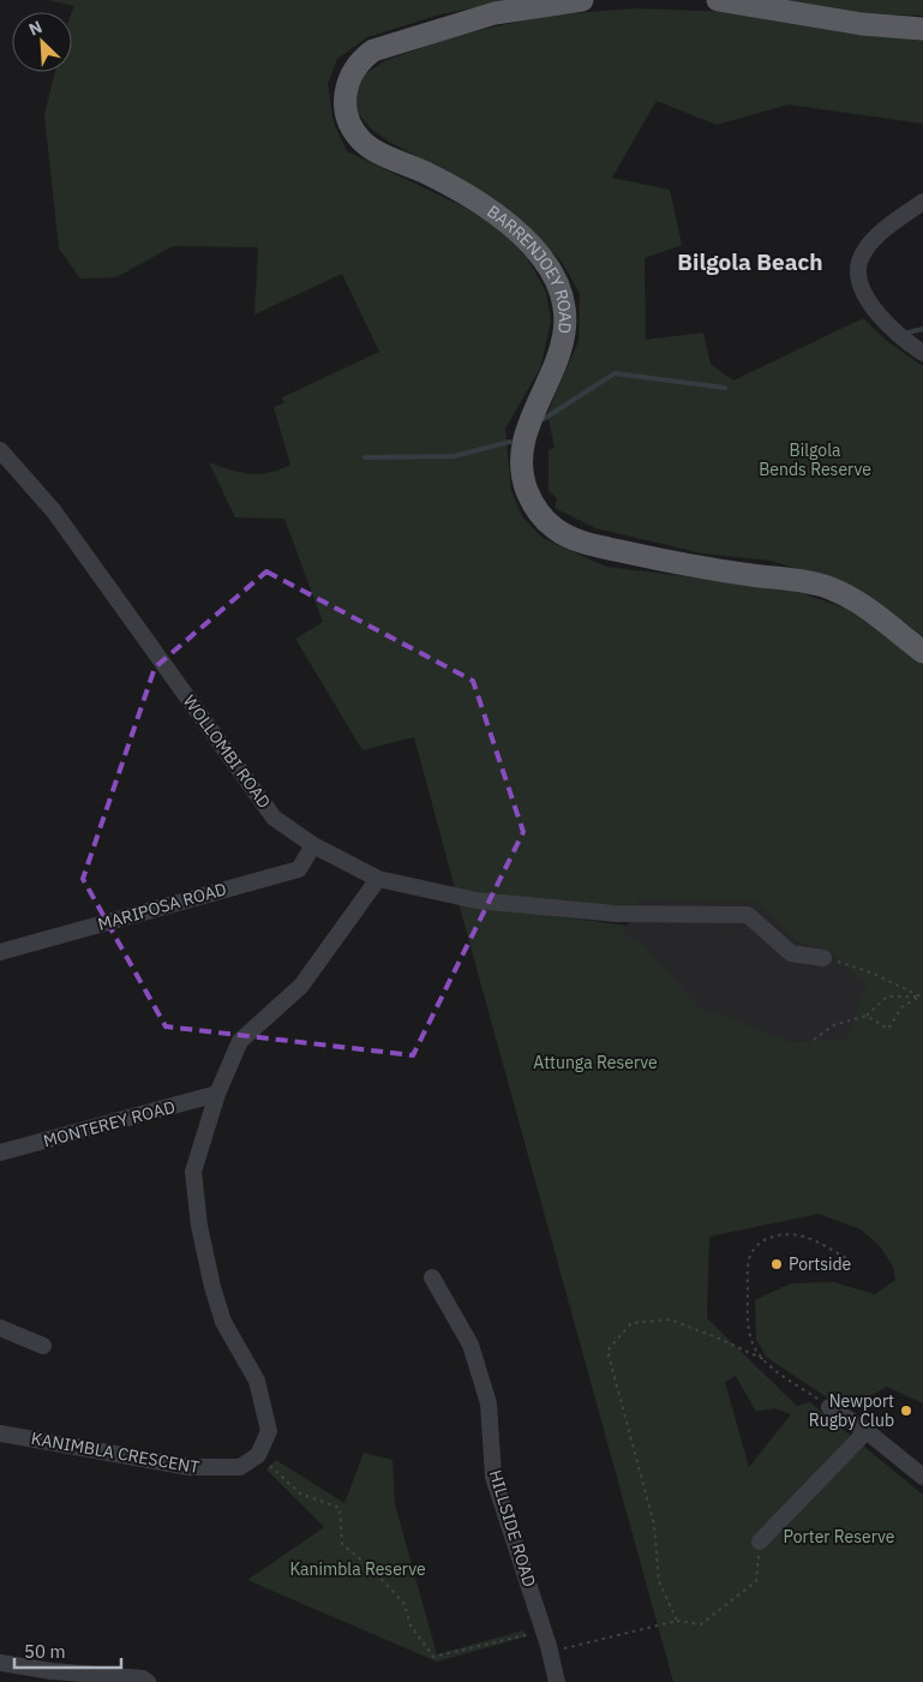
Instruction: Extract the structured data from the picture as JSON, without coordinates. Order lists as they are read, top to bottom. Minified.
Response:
{"streets":{"main road":["BARRENJOEY ROAD"],"street":["WOLLOMBI ROAD","MARIPOSA ROAD","MONTEREY ROAD","KANIMBLA CRESCENT","HILLSIDE ROAD"]},"crossings":[["WOLLOMBI ROAD","MARIPOSA ROAD"]],"districts":["Bilgola Beach"],"parks":["Bilgola Bends Reserve","Attunga Reserve","Porter Reserve","Kanimbla Reserve"],"places":["Portside","Newport Rugby Club"],"scale_bar":"50 m","north":"top left"}
